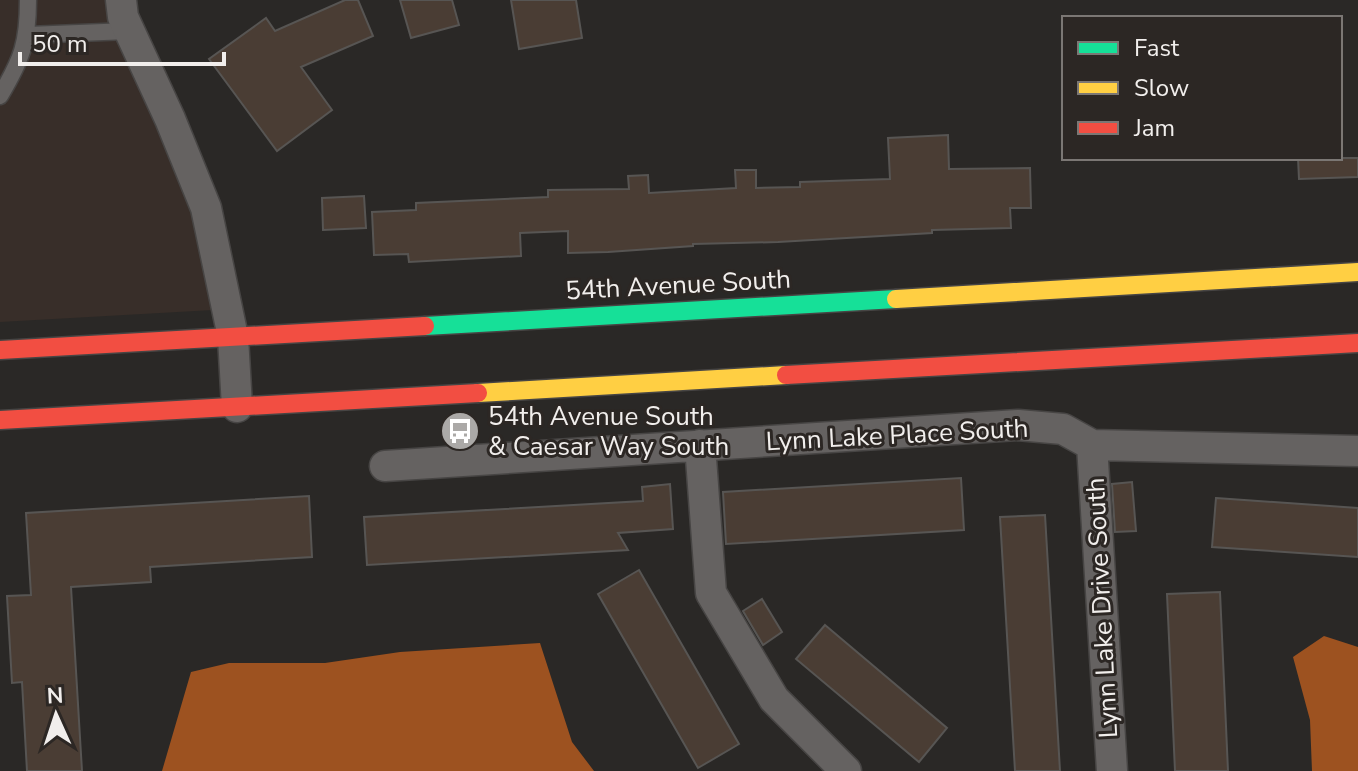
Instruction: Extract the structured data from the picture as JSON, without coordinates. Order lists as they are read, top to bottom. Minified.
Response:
{"streets":{"main road":["54th Avenue South"],"street":["Lynn Lake Place South","Lynn Lake Drive South"]},"crossings":[["Lynn Lake Place South","Lynn Lake Drive South"]],"places":{"bus stop":["54th Avenue South & Caesar Way South"]},"legend":["Fast","Slow","Jam"],"scale_bar":"50 m","north":"top"}
